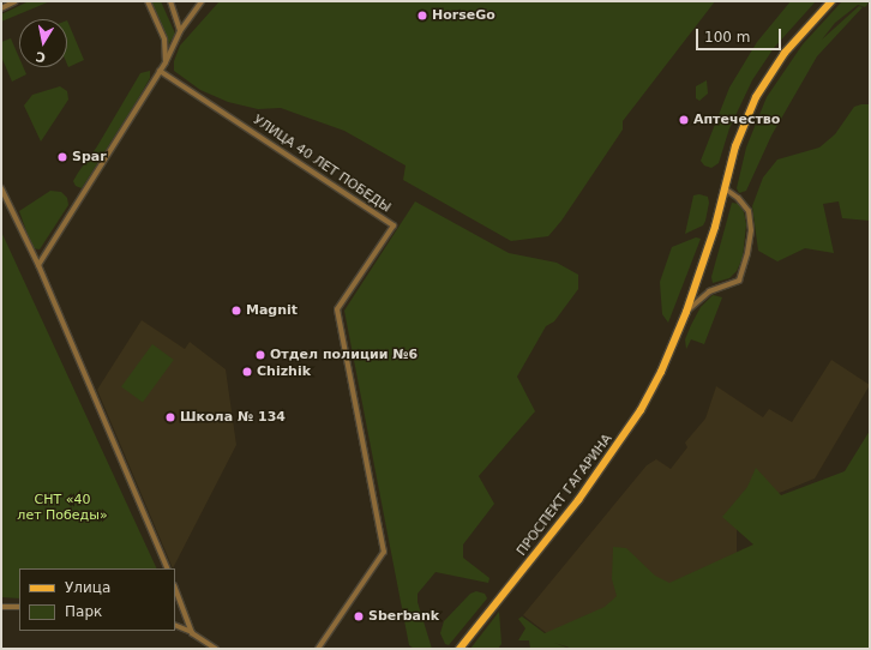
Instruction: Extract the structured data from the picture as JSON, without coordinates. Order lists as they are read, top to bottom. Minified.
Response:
{"streets":{"main road":["ПРОСПЕКТ ГАГАРИНА"],"street":["УЛИЦА 40 ЛЕТ ПОБЕДЫ"]},"parks":["СНТ «40 лет Победы»"],"places":["HorseGo","Аптечество","Spar","Magnit","Отдел полиции №6","Chizhik","Школа № 134","Sberbank"],"legend":["Улица","Парк"],"scale_bar":"100 m","north":"bottom"}
